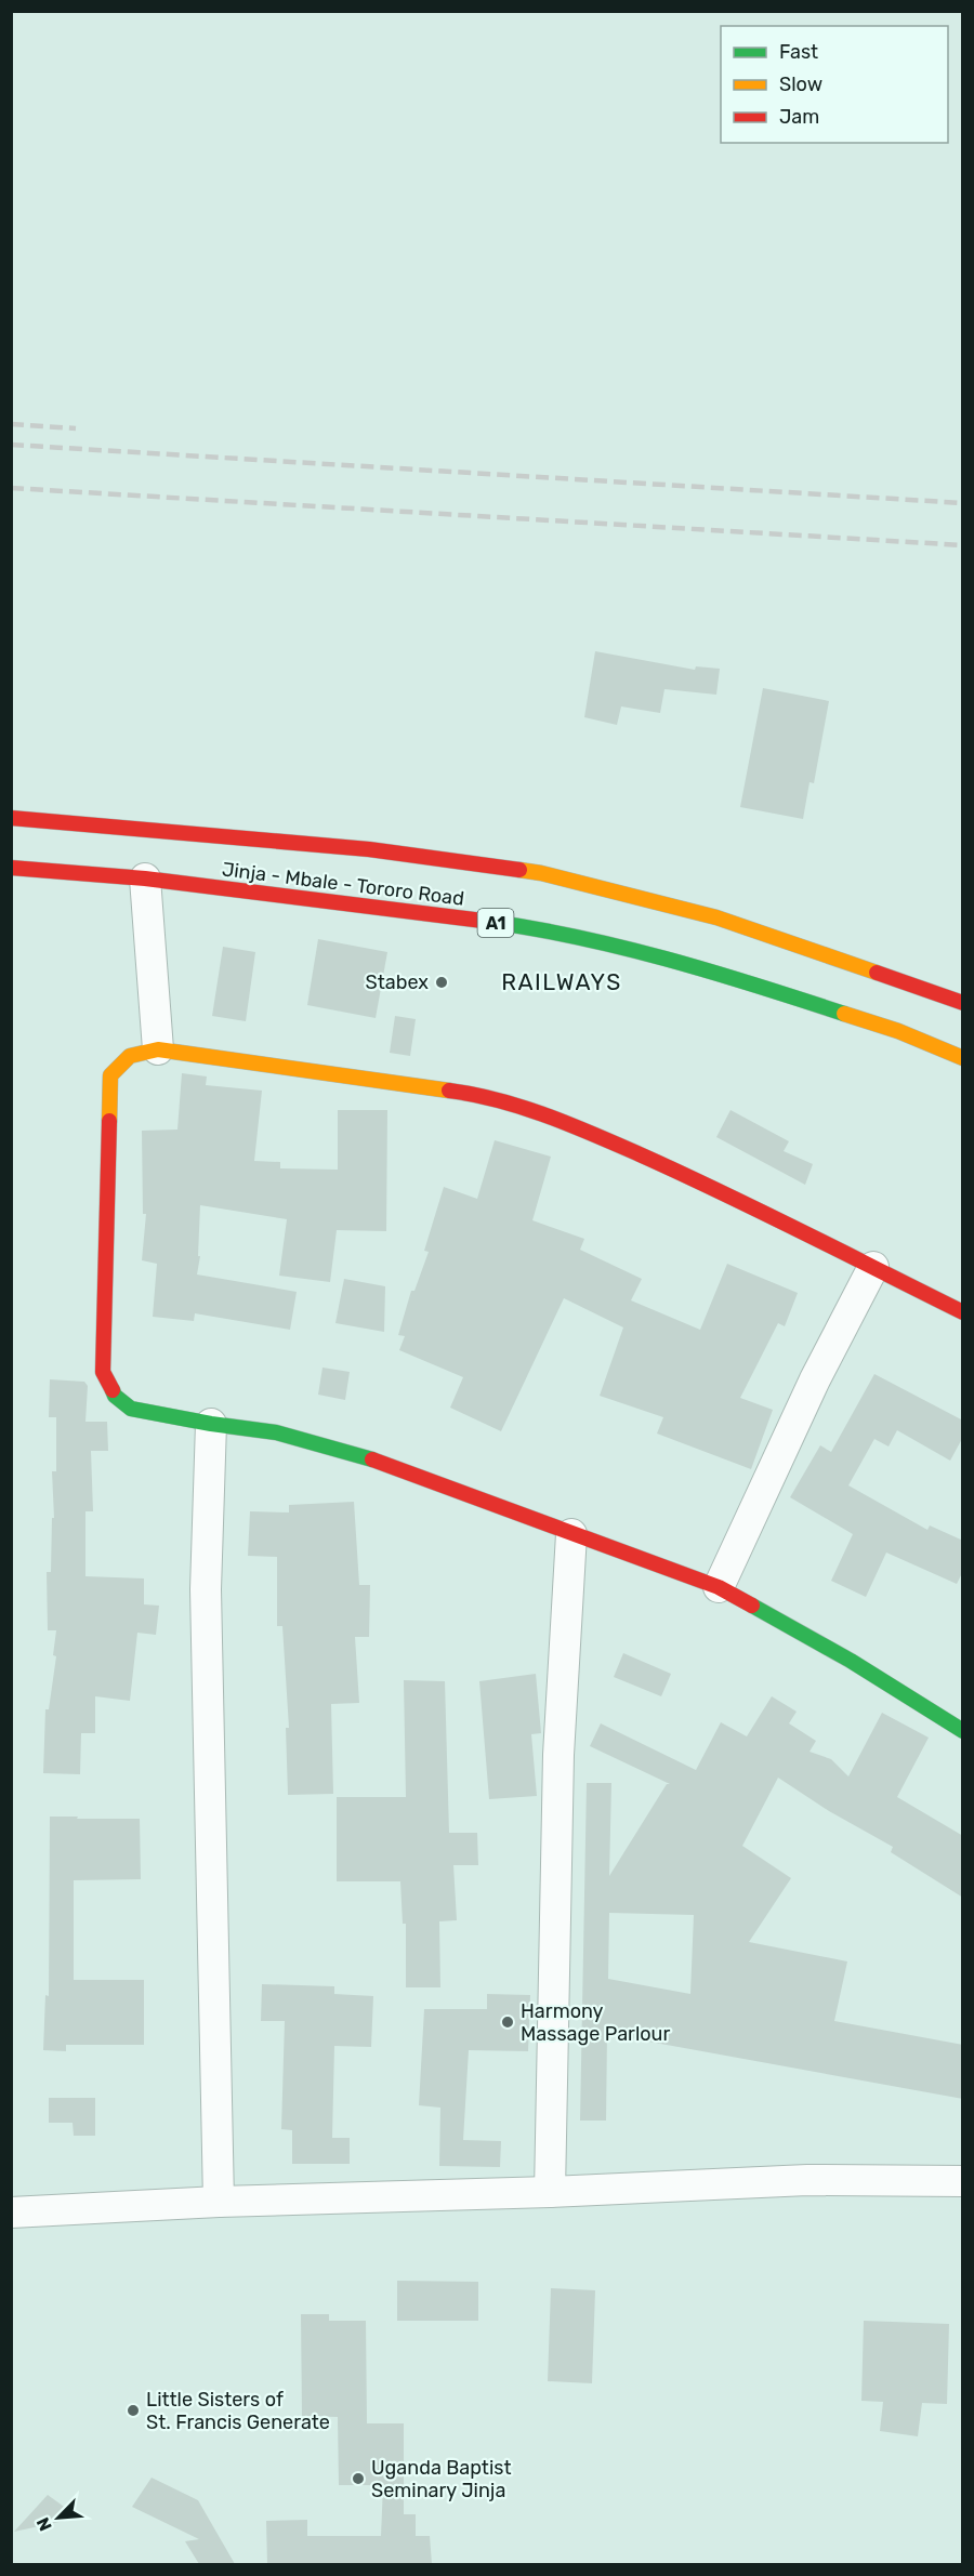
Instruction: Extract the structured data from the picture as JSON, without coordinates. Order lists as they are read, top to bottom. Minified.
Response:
{"streets":{"main road":["Jinja - Mbale - Tororo Road","A1"]},"districts":["RAILWAYS"],"places":["Stabex","Harmony Massage Parlour","Little Sisters of St. Francis Generate","Uganda Baptist Seminary Jinja"],"legend":["Fast","Slow","Jam"],"north":"bottom left"}
